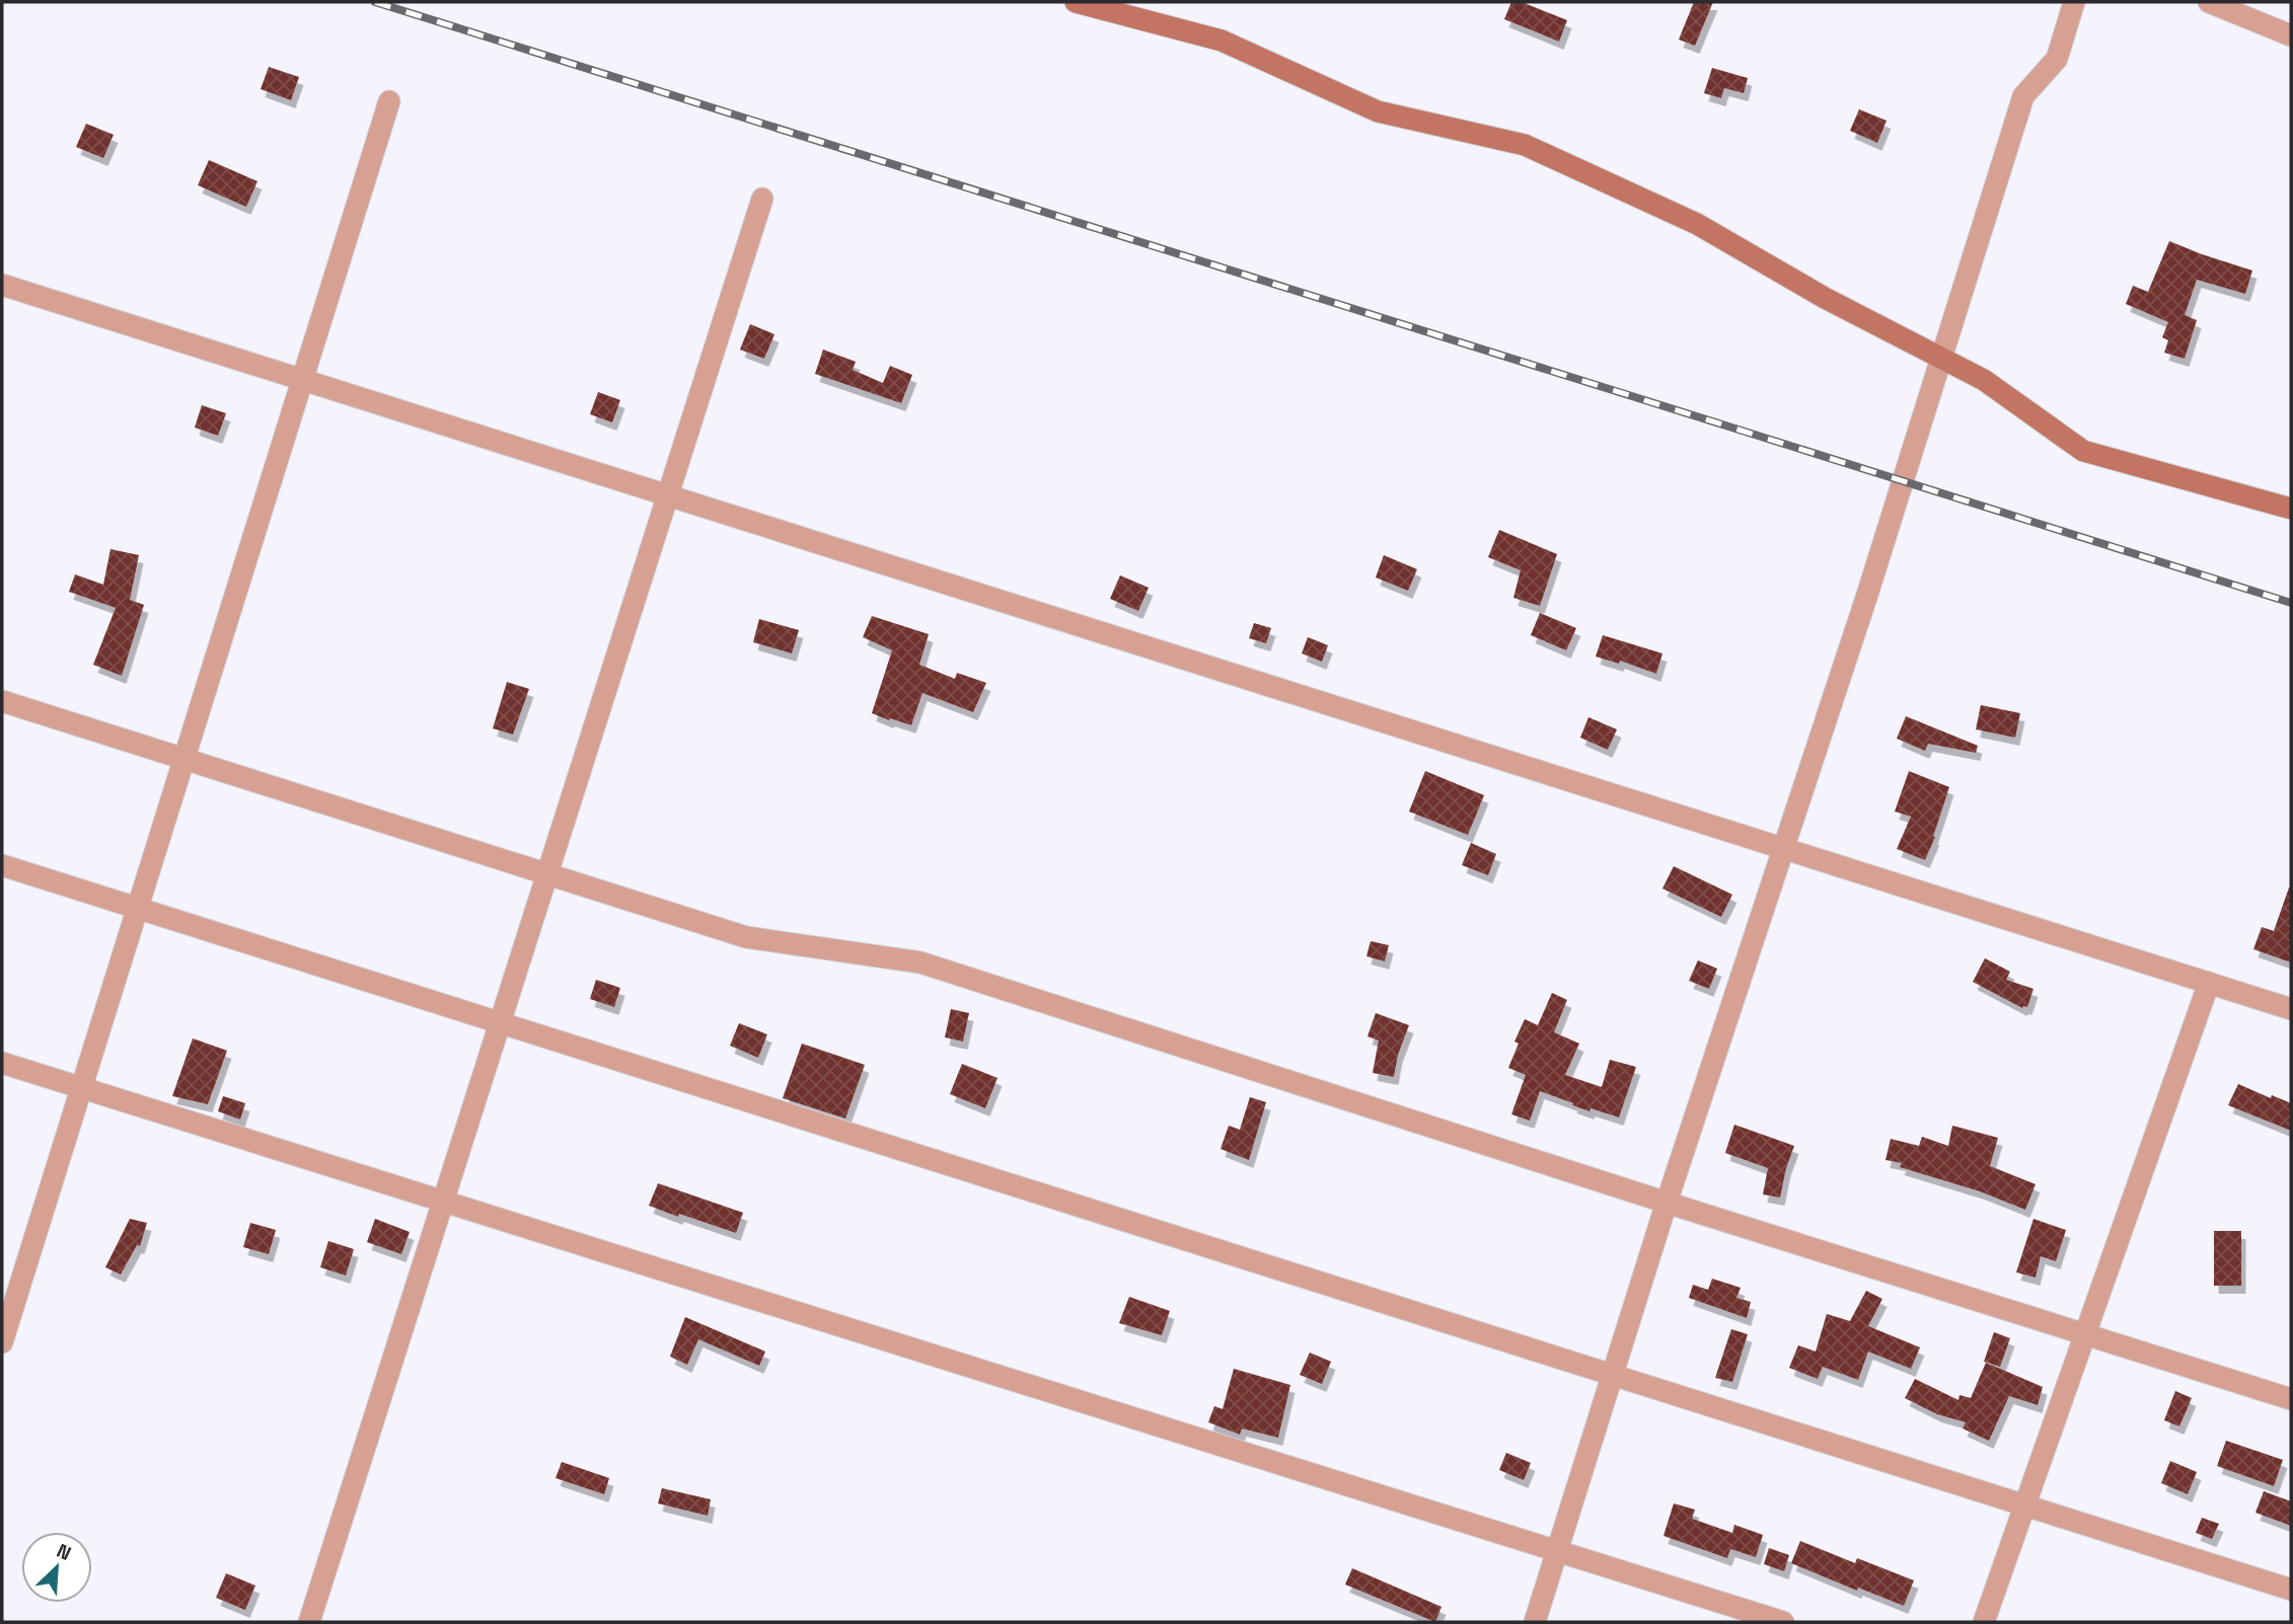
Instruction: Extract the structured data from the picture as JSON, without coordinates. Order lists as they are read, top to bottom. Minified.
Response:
{"north":"top right"}
